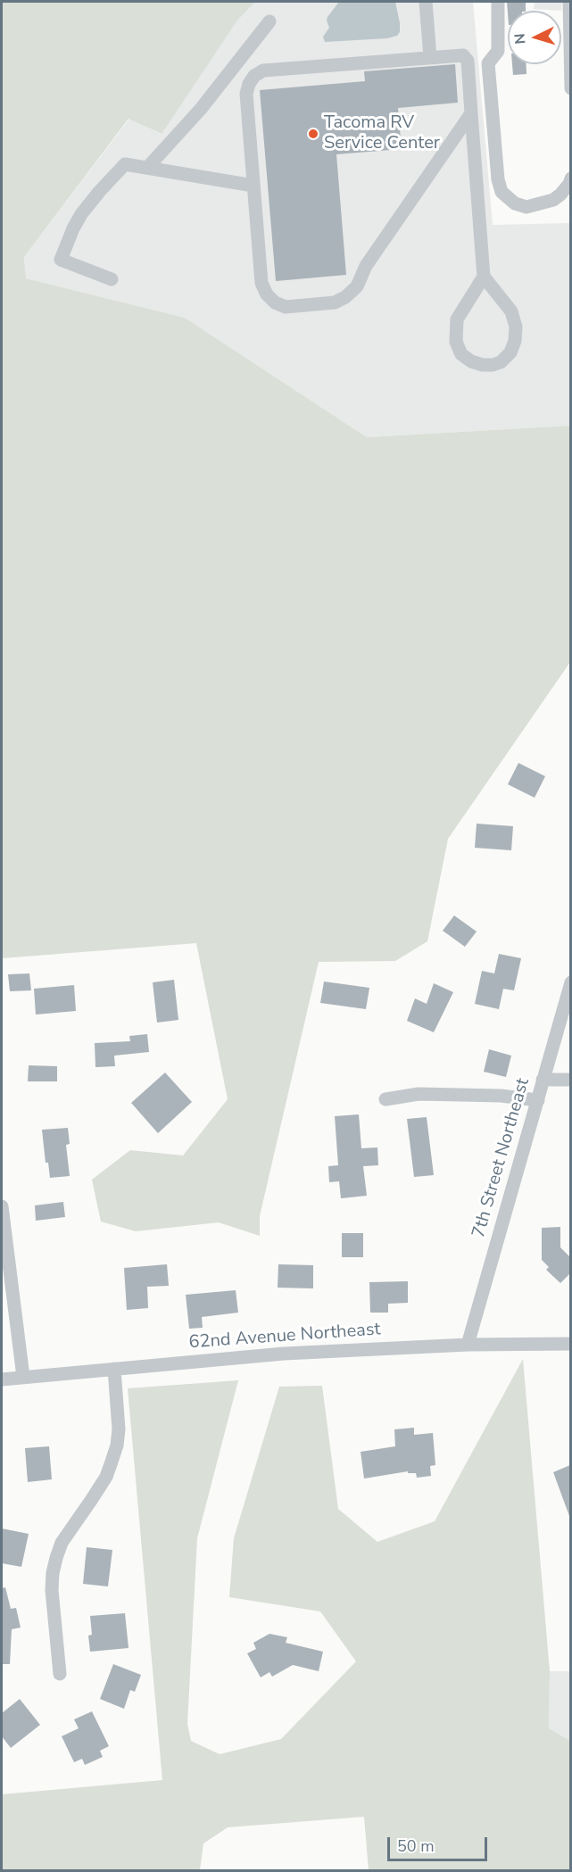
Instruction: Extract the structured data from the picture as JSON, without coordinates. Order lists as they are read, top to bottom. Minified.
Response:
{"streets":{"street":["7th Street Northeast","62nd Avenue Northeast"]},"crossings":[["7th Street Northeast","62nd Avenue Northeast"]],"places":["Tacoma RV Service Center"],"scale_bar":"50 m","north":"left"}
